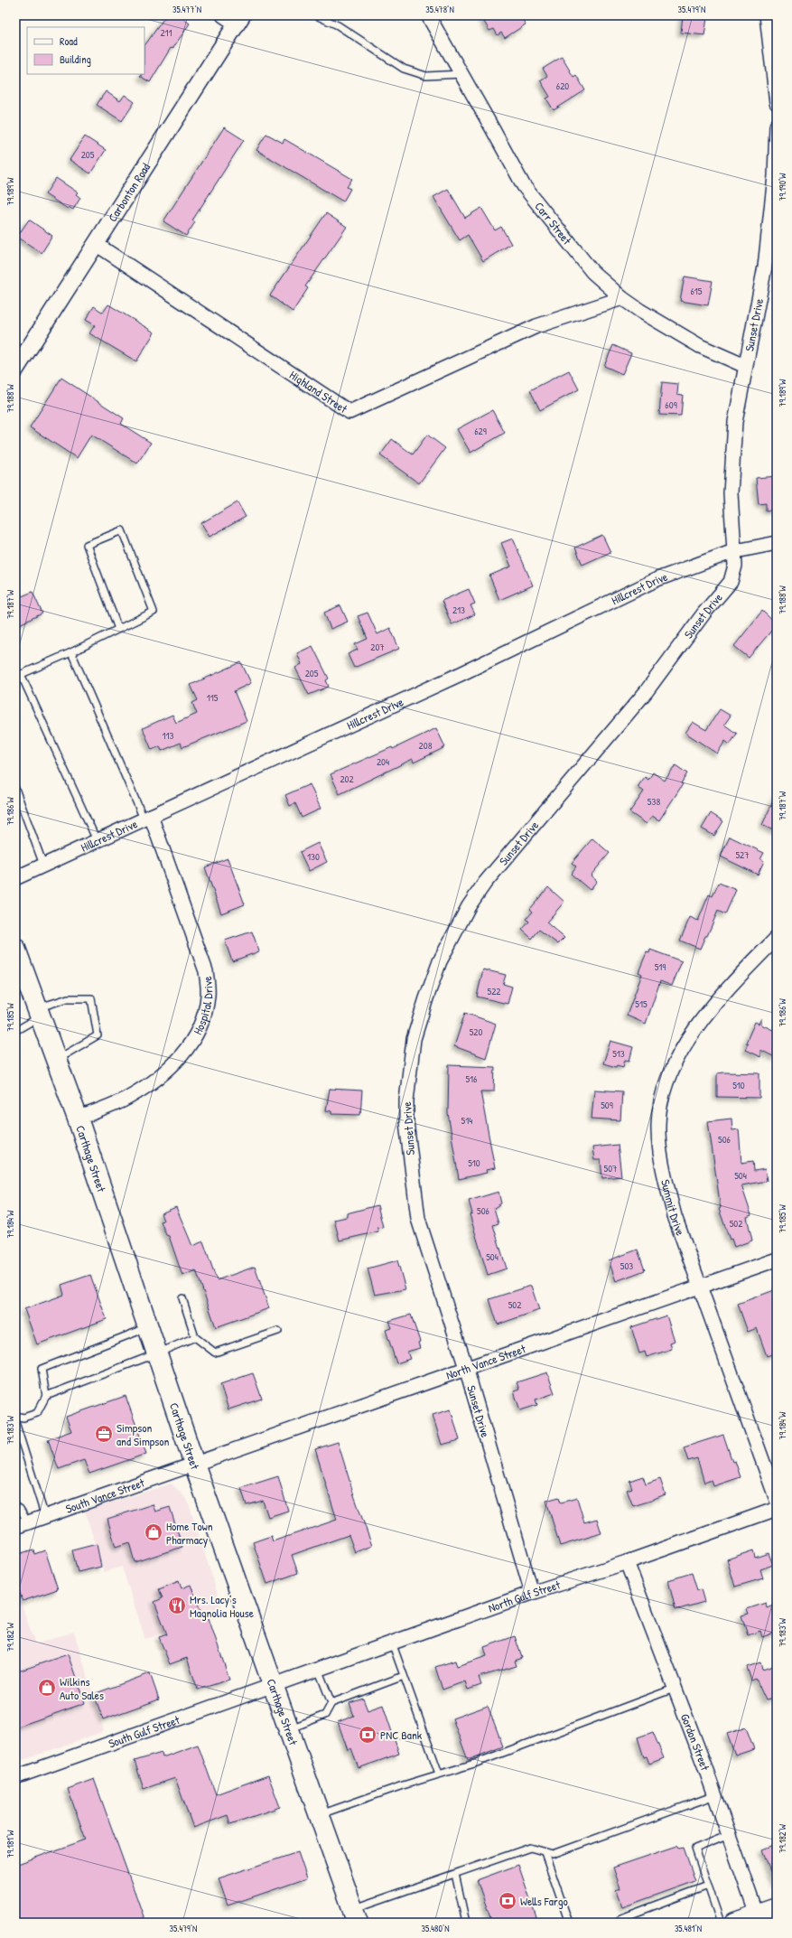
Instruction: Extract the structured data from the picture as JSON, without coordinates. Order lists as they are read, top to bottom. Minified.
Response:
{"streets":{"main road":["Carthage Street"],"street":["Carbonton Road","Carr Street","Sunset Drive","Highland Street","Hillcrest Drive","Hospital Drive","Summit Drive","North Vance Street","South Vance Street","North Gulf Street","South Gulf Street","Gordon Street"]},"crossings":[["Carbonton Road","Highland Street"],["Carr Street","Sunset Drive"],["Carr Street","Highland Street"],["Sunset Drive","Hillcrest Drive"],["Sunset Drive","North Vance Street"],["Sunset Drive","North Gulf Street"],["Hillcrest Drive","Hospital Drive"],["Hospital Drive","Carthage Street"],["Carthage Street","North Vance Street"],["Carthage Street","South Vance Street"],["Carthage Street","North Gulf Street"],["Carthage Street","South Gulf Street"],["Summit Drive","North Vance Street"],["North Vance Street","South Vance Street"],["North Gulf Street","South Gulf Street"],["North Gulf Street","Gordon Street"]],"places":{"office":["Simpson and Simpson"],"shop":["Home Town Pharmacy","Wilkins Auto Sales"],"restaurant":["Mrs. Lacy’s Magnolia House"],"bank":["PNC Bank","Wells Fargo"]},"house_numbers":["211","620","205","615","609","629","213","207","205","115","113","208","204","202","538","527","130","519","522","515","520","513","516","510","509","514","506","510","507","504","506","502","504","503","502"],"legend":["Road","Building"],"coordinates":["35.477°N","35.478°N","35.479°N","79.190°W","79.189°W","79.188°W","79.187°W","79.186°W","79.185°W","79.184°W","79.183°W","79.182°W","79.181°W","35.480°N","35.481°N"]}
